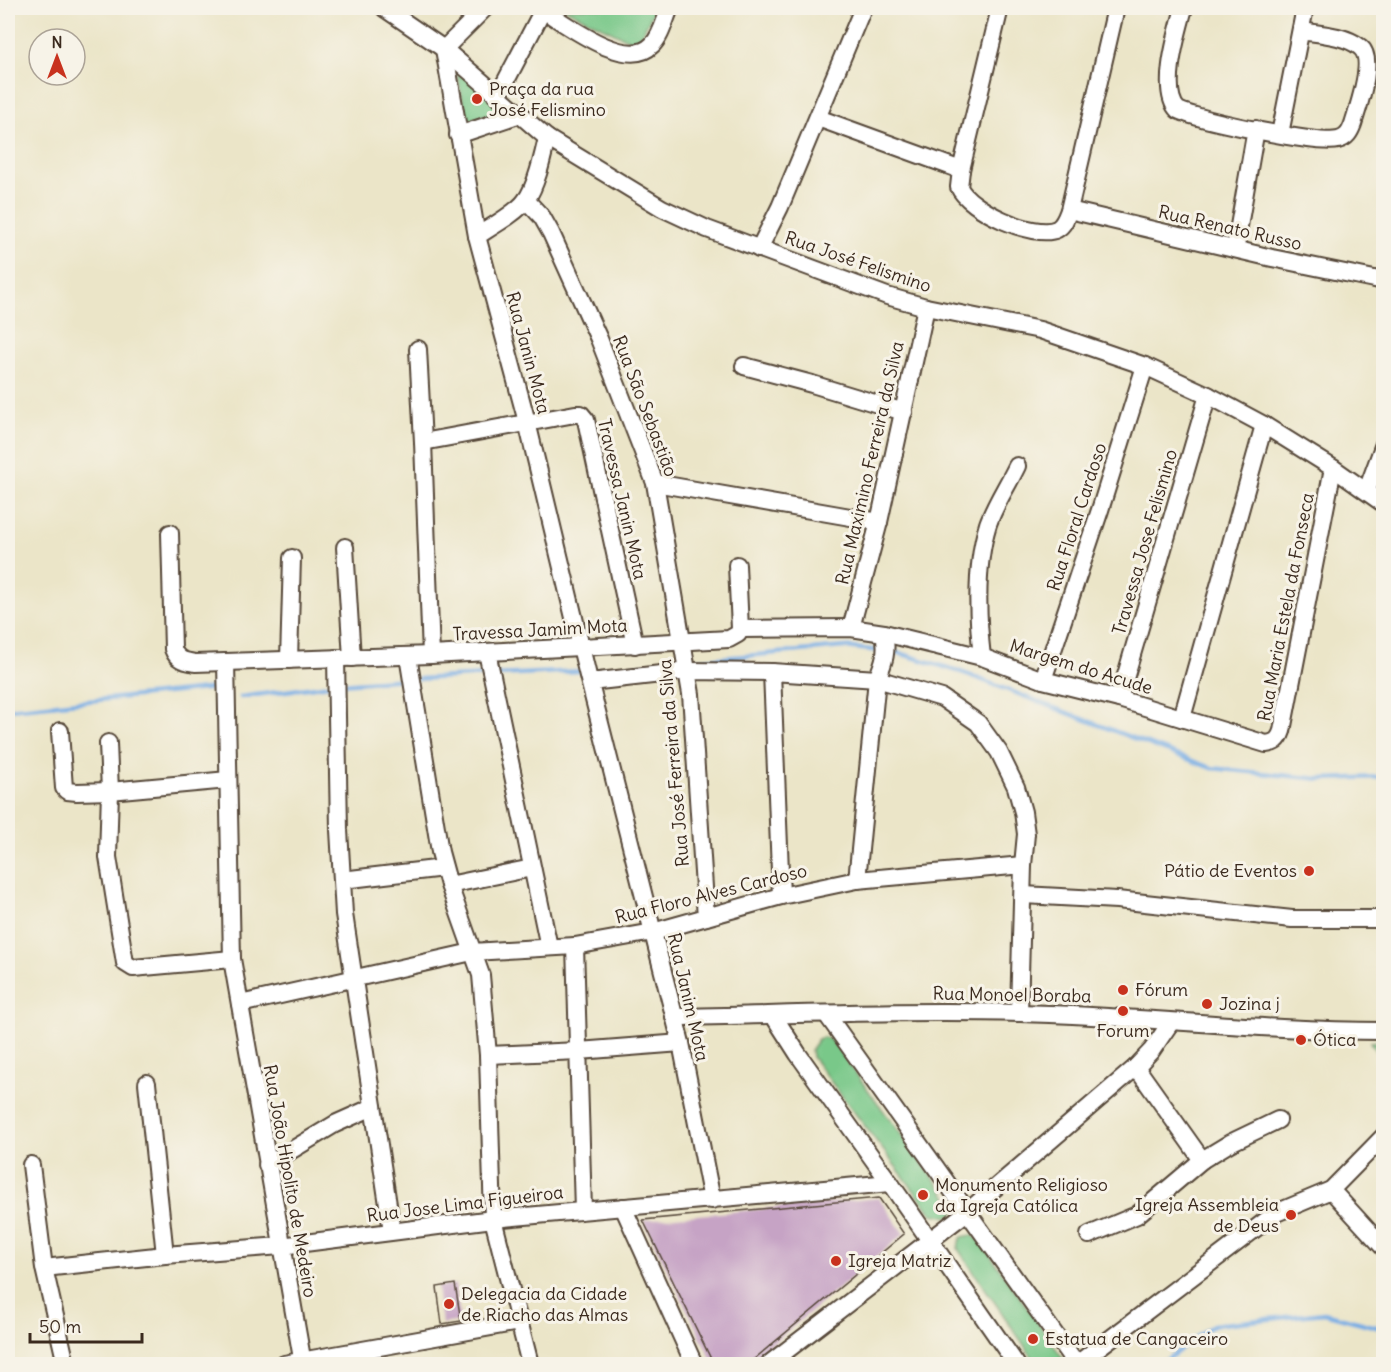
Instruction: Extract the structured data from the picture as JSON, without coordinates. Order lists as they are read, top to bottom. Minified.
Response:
{"streets":{"street":["Rua Renato Russo","Rua José Felismino","Rua Janin Mota","Rua São Sebastião","Rua Maximino Ferreira da Silva","Travessa Janin Mota","Rua Floral Cardoso","Travessa Jose Felismino","Rua Maria Estela da Fonseca","Travessa Jamim Mota","Margem do Acude","Rua José Ferreira da Silva","Rua Floro Alves Cardoso","Rua Monoel Boraba","Rua Janim Mota","Rua João Hipolito de Medeiro","Rua Jose Lima Figueiroa"]},"crossings":[["Rua José Felismino","Rua Janin Mota"],["Rua José Felismino","Rua Maximino Ferreira da Silva"],["Rua José Felismino","Rua Floral Cardoso"],["Rua José Felismino","Travessa Jose Felismino"],["Rua José Felismino","Rua Maria Estela da Fonseca"],["Rua Janin Mota","Travessa Janin Mota"],["Rua Janin Mota","Travessa Jamim Mota"],["Rua Janin Mota","Rua Janim Mota"],["Rua São Sebastião","Travessa Jamim Mota"],["Rua São Sebastião","Rua José Ferreira da Silva"],["Rua Maximino Ferreira da Silva","Margem do Acude"],["Travessa Janin Mota","Travessa Jamim Mota"],["Rua Floral Cardoso","Margem do Acude"],["Travessa Jose Felismino","Margem do Acude"],["Rua Maria Estela da Fonseca","Margem do Acude"],["Travessa Jamim Mota","Rua José Ferreira da Silva"],["Travessa Jamim Mota","Rua João Hipolito de Medeiro"],["Rua José Ferreira da Silva","Rua Floro Alves Cardoso"],["Rua Floro Alves Cardoso","Rua Janim Mota"],["Rua Floro Alves Cardoso","Rua João Hipolito de Medeiro"],["Rua Monoel Boraba","Rua Janim Mota"],["Rua Janim Mota","Rua Jose Lima Figueiroa"],["Rua João Hipolito de Medeiro","Rua Jose Lima Figueiroa"]],"places":["Praça da rua José Felismino","Pátio de Eventos","Fórum","Jozina j","Forum","Ótica","Monumento Religioso da Igreja Católica","Igreja Assembleia de Deus","Igreja Matriz","Delegacia da Cidade de Riacho das Almas","Estatua de Cangaceiro"],"scale_bar":"50 m","north":"top"}
